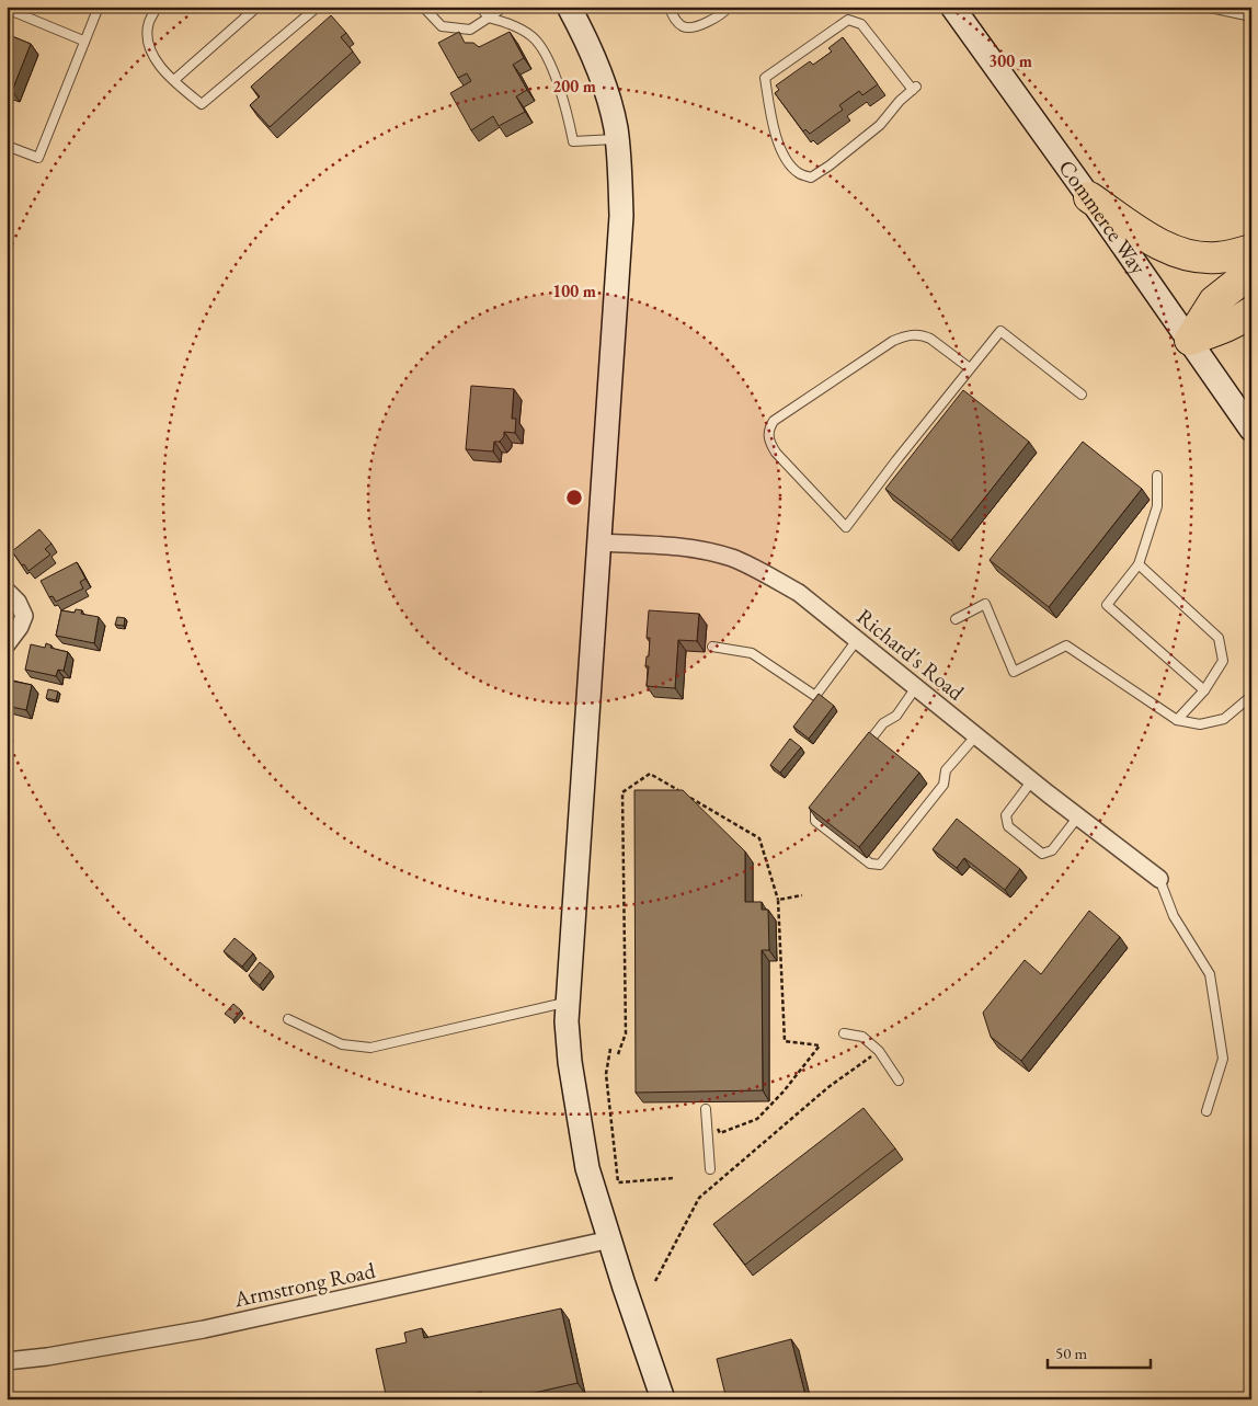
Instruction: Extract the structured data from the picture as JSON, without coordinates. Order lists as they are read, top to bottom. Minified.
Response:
{"streets":{"street":["Commerce Way","Richard's Road","Armstrong Road"]},"scale_bar":"50 m","rings":["300 m","200 m","100 m"]}
